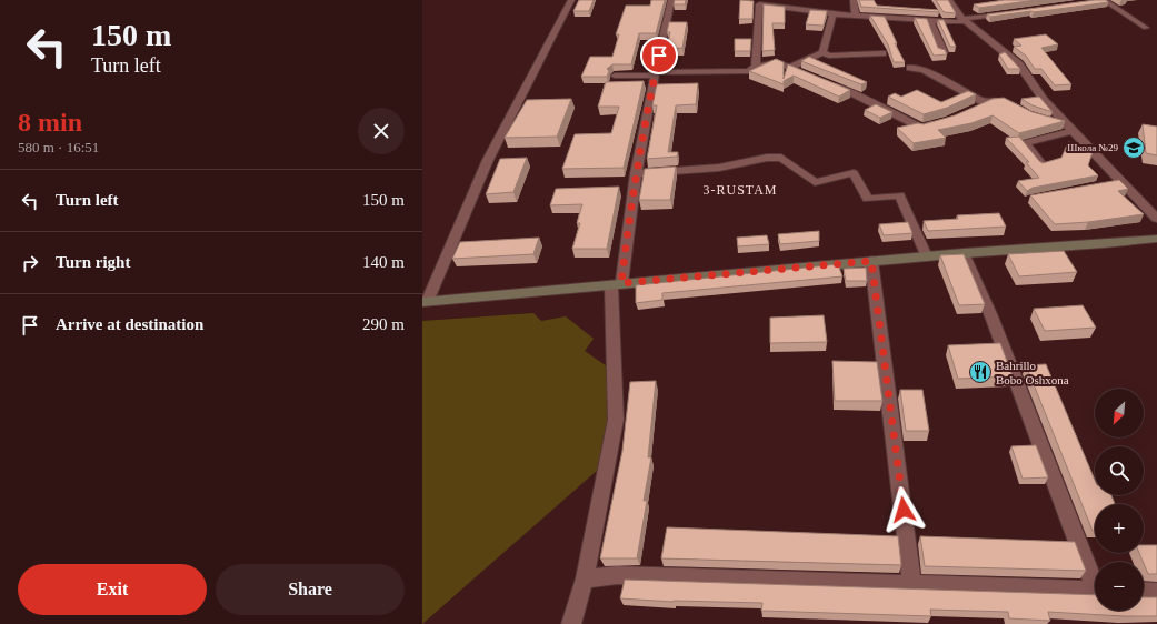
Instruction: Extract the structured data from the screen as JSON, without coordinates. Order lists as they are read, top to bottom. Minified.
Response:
{"districts":["3-RUSTAM"],"places":{"school or university":["Школа №29"],"restaurant":["Bahrillo Bobo Oshxona"]},"north":"bottom left","page":{"turn":["150 m","Turn left"],"heading":["8 min","580 m · 16:51"],"list":[{"name":"Turn left","value":"150 m"},{"name":"Turn right","value":"140 m"},{"name":"Arrive at destination","value":"290 m"}],"map_buttons":["+","−"],"buttons":["Exit","Share"]}}
